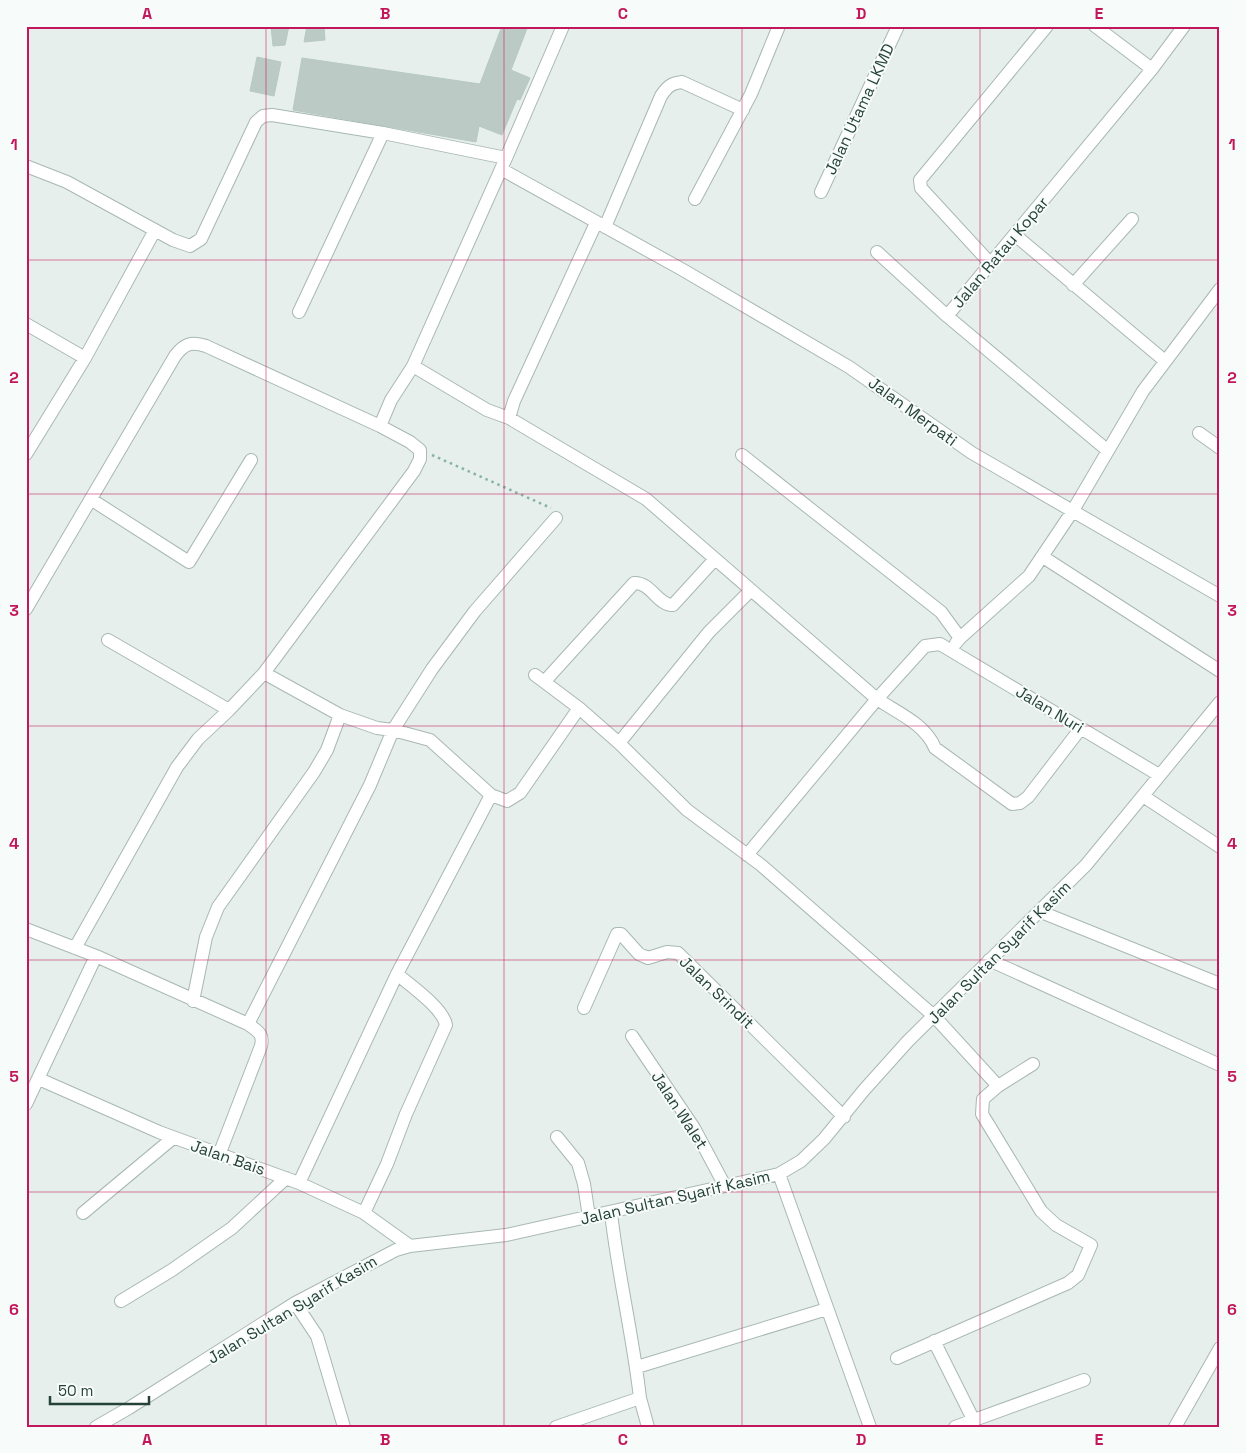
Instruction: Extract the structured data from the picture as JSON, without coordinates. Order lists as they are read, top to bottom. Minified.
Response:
{"streets":{"street":["Jalan Utama LKMD","Jalan Ratau Kopar","Jalan Merpati","Jalan Nuri","Jalan Sultan Syarif Kasim","Jalan Srindit","Jalan Walet","Jalan Bais"]},"crossings":[["Jalan Nuri","Jalan Sultan Syarif Kasim"],["Jalan Sultan Syarif Kasim","Jalan Srindit"],["Jalan Sultan Syarif Kasim","Jalan Walet"],["Jalan Sultan Syarif Kasim","Jalan Bais"]],"scale_bar":"50 m","grid":{"columns":["A","B","C","D","E"],"rows":["1","2","3","4","5","6"]}}
